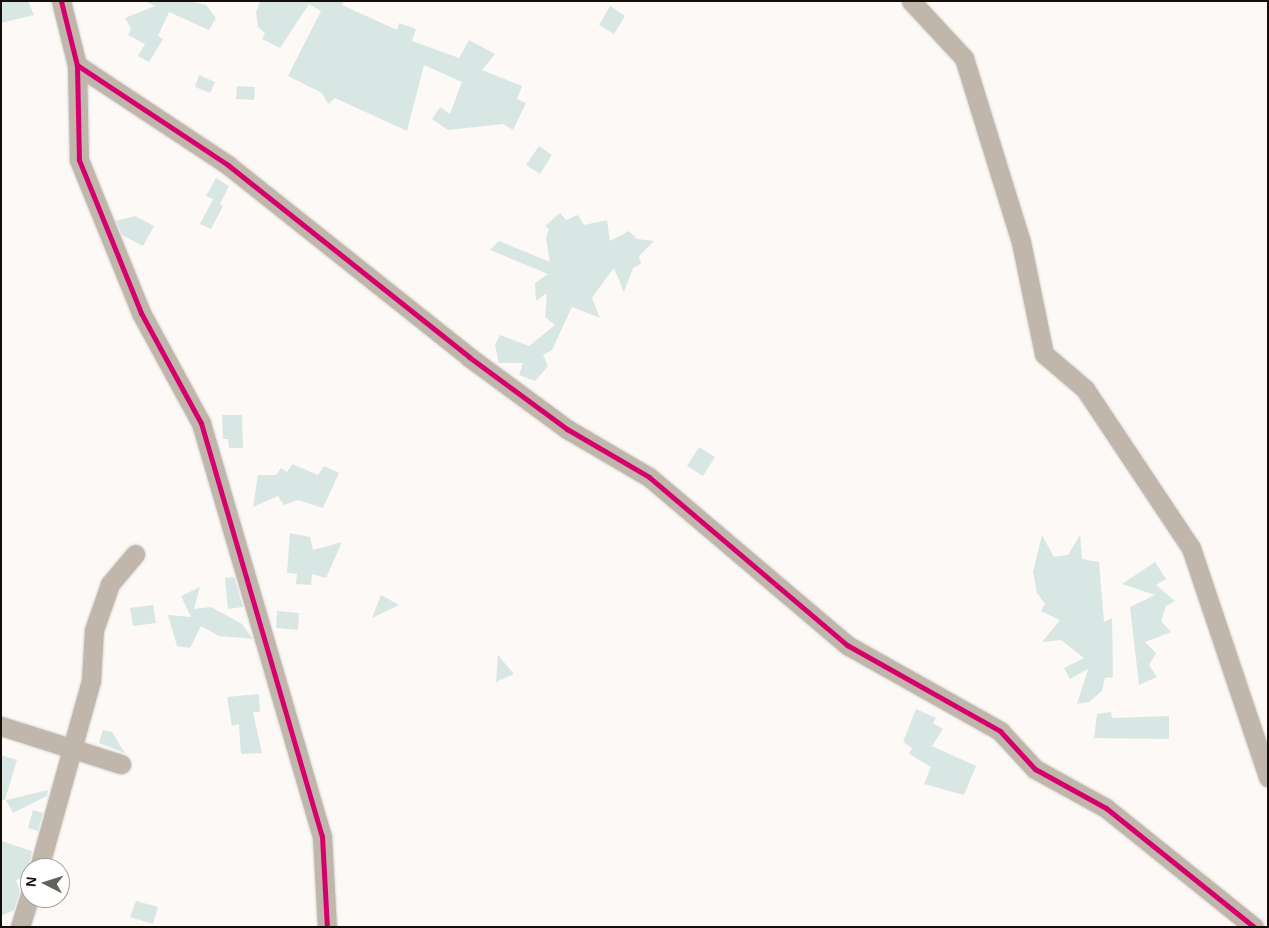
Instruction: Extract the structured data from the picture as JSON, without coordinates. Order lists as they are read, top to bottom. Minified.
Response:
{"north":"left"}
